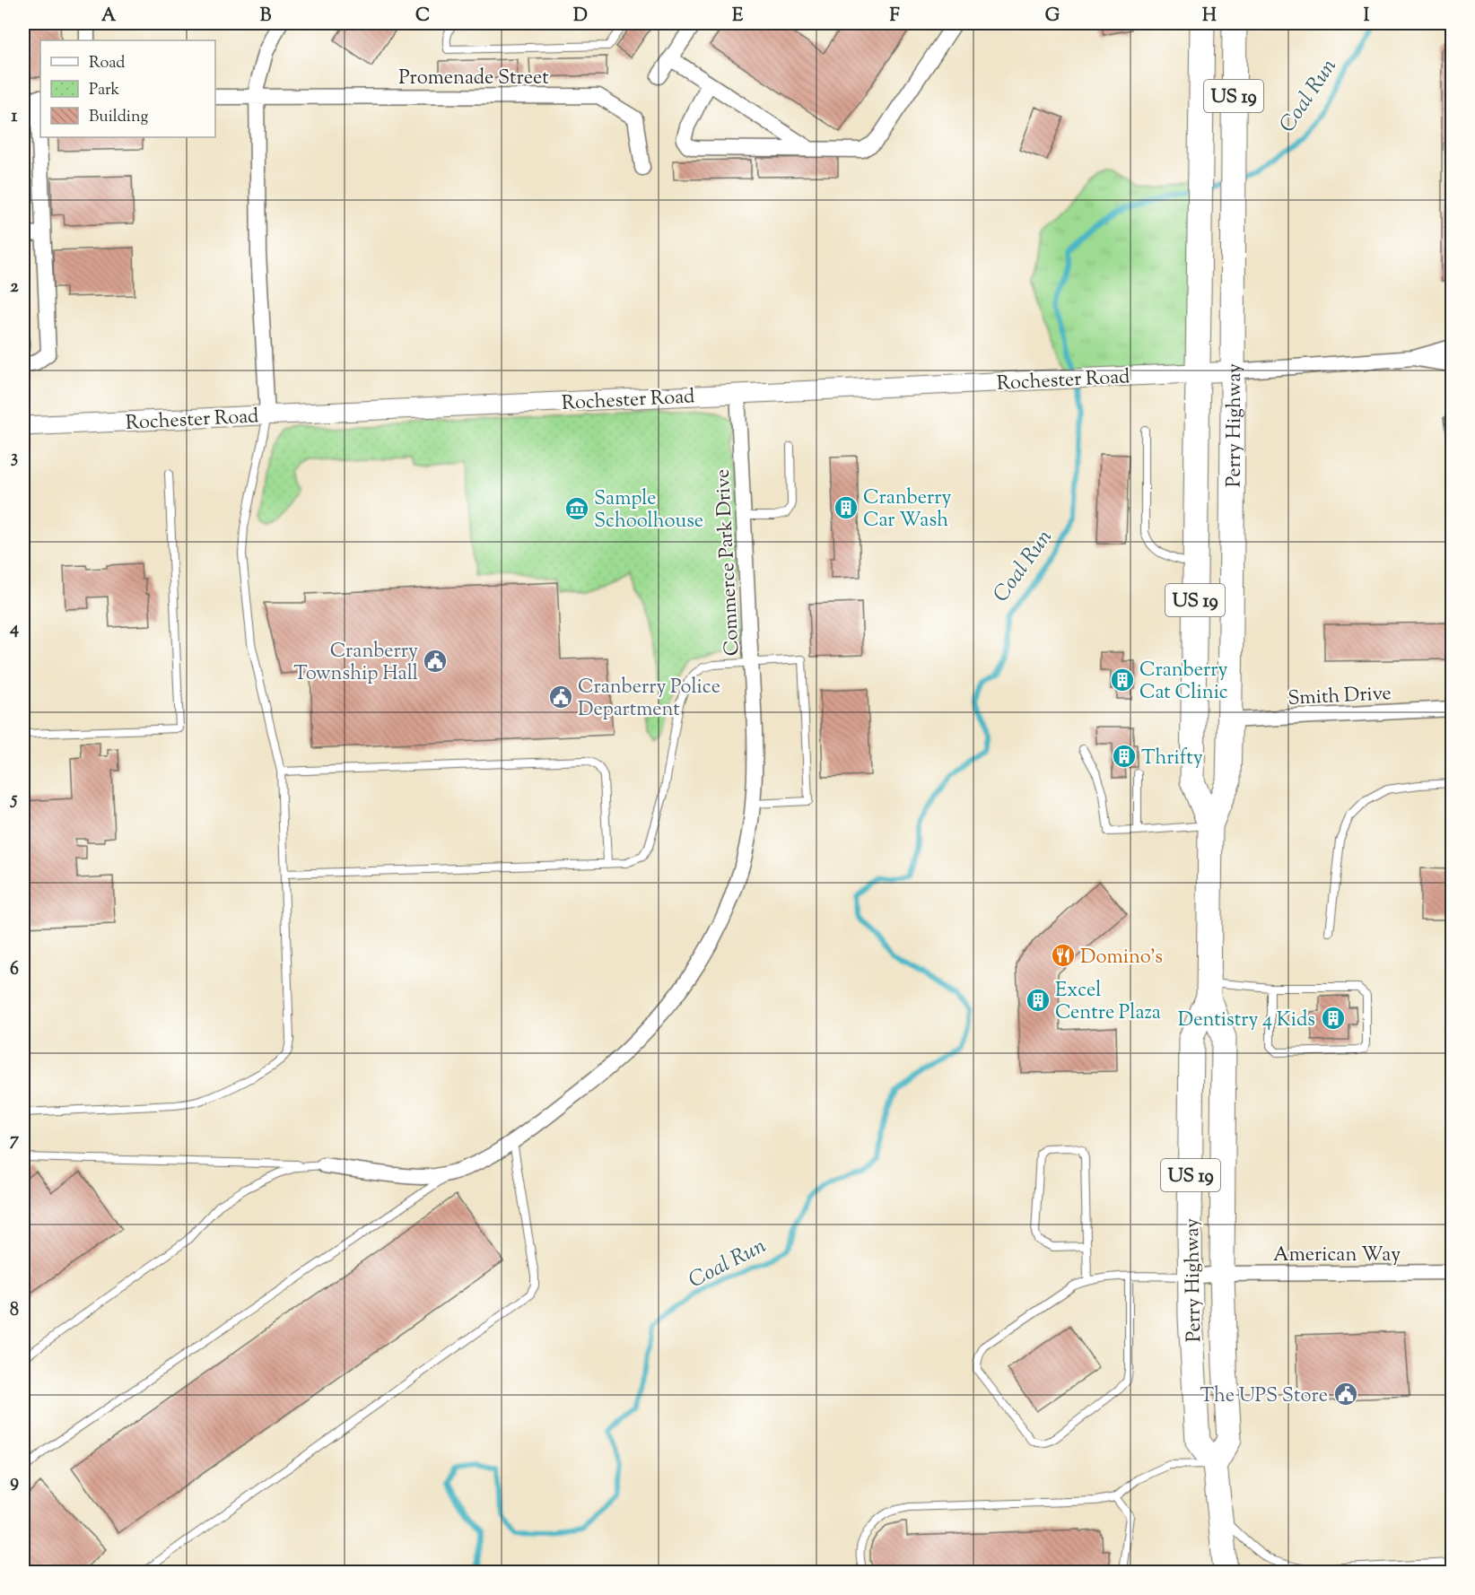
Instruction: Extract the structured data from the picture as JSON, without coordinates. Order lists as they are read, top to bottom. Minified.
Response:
{"streets":{"main road":["US 19","Perry Highway"],"street":["Promenade Street","Rochester Road","Commerce Park Drive","Smith Drive","American Way"]},"crossings":[["Rochester Road","Perry Highway"],["Rochester Road","Commerce Park Drive"],["Perry Highway","Smith Drive"],["Perry Highway","American Way"]],"water":["Coal Run"],"places":{"building":["Cranberry Car Wash","Cranberry Cat Clinic","Thrifty","Excel Centre Plaza","Dentistry 4 Kids"],"museum":["Sample Schoolhouse"],"public building":["Cranberry Township Hall","Cranberry Police Department","The UPS Store"],"restaurant":["Domino's"]},"legend":["Road","Park","Building"],"grid":{"columns":["A","B","C","D","E","F","G","H","I"],"rows":["1","2","3","4","5","6","7","8","9"]}}
